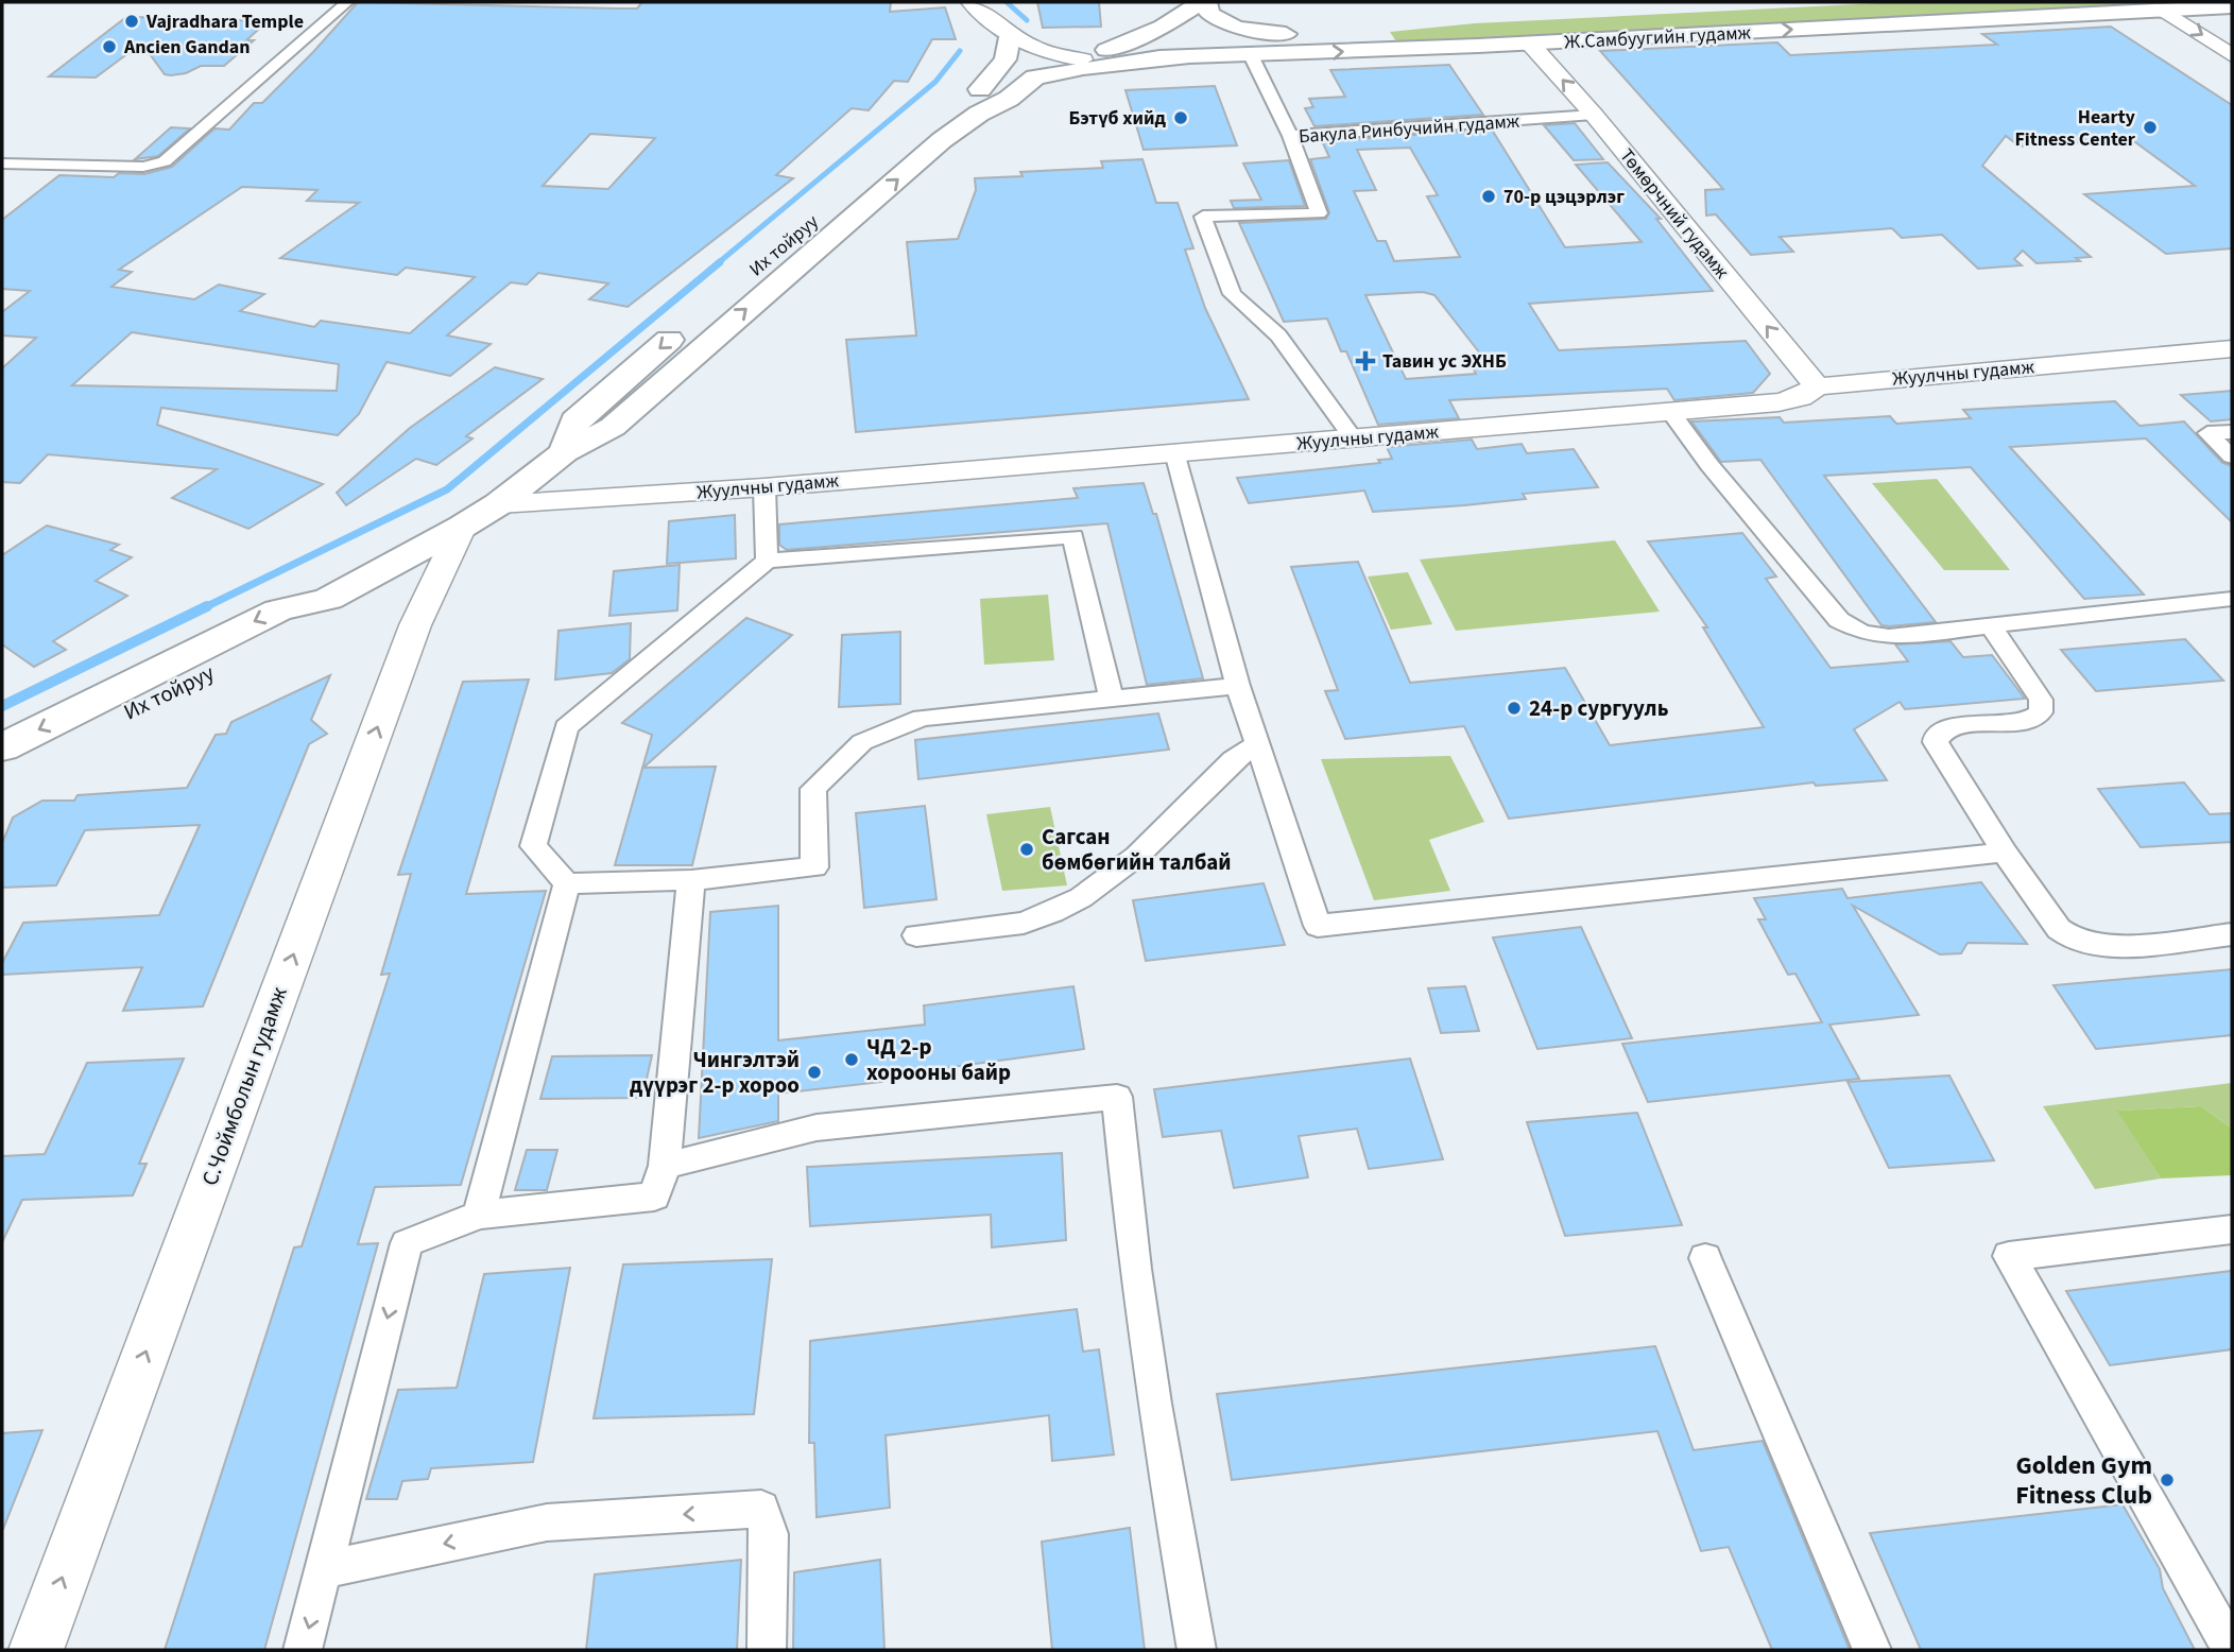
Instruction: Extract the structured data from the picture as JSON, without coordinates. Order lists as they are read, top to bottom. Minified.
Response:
{"streets":{"main road":["Ж.Самбуугийн гудамж","Төмөрчний гудамж","Их тойруу","Жуулчны гудамж","С.Чоймболын гудамж"],"street":["Бакула Ринбучийн гудамж"]},"crossings":[["Ж.Самбуугийн гудамж","Төмөрчний гудамж"],["Ж.Самбуугийн гудамж","Их тойруу"],["Бакула Ринбучийн гудамж","Төмөрчний гудамж"],["Бакула Ринбучийн гудамж","Жуулчны гудамж"],["Төмөрчний гудамж","Жуулчны гудамж"],["Их тойруу","Жуулчны гудамж"],["Их тойруу","С.Чоймболын гудамж"]],"one_way":["Ж.Самбуугийн гудамж","Төмөрчний гудамж","С.Чоймболын гудамж"],"places":{"other":["Vajradhara Temple","Ancien Gandan","Бэтүб хийд","Hearty Fitness Center","70-р цэцэрлэг","24-р сургууль","Сагсан бөмбөгийн талбай","ЧД 2-р хорооны байр","Чингэлтэй дүүрэг 2-р хороо","Golden Gym Fitness Club"],"health":["Тавин ус ЭХНБ"]}}
